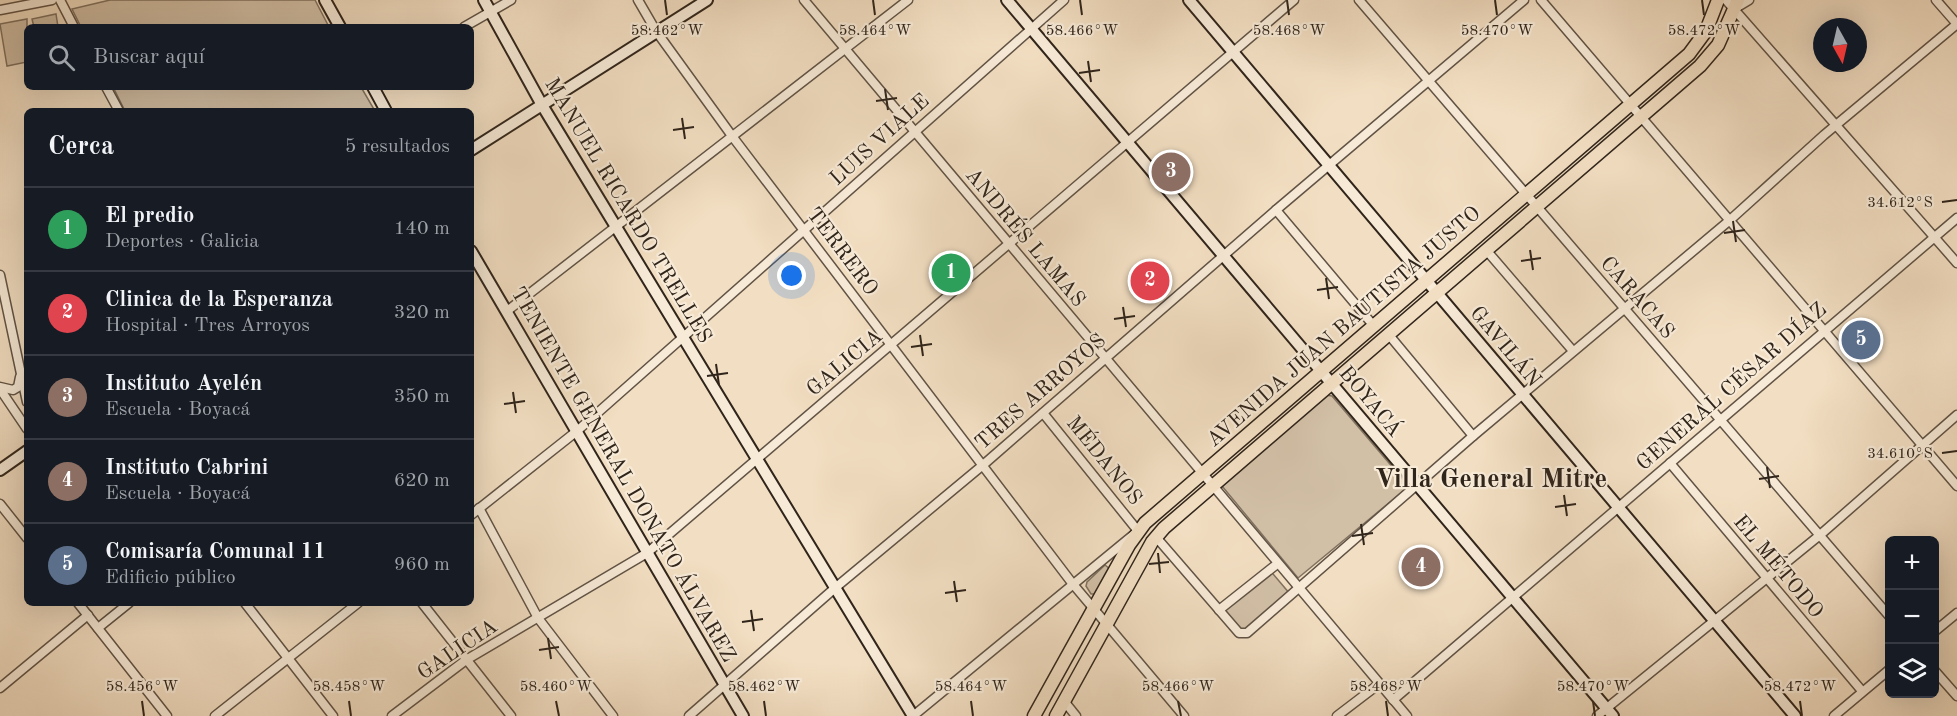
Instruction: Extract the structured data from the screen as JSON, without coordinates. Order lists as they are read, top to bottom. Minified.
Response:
{"streets":{"main road":["AVENIDA JUAN BAUTISTA JUSTO"],"street":["LUIS VIALE","MANUEL RICARDO TRELLES","ANDRÉS LAMAS","TERRERO","CARACAS","GAVILÁN","GALICIA","GENERAL CÉSAR DÍAZ","TRES ARROYOS","BOYACÁ","MÉDANOS","TENIENTE GENERAL DONATO ÁLVAREZ","EL MÉTODO"]},"crossings":[["LUIS VIALE","MANUEL RICARDO TRELLES"],["LUIS VIALE","ANDRÉS LAMAS"],["LUIS VIALE","TERRERO"],["LUIS VIALE","BOYACÁ"],["LUIS VIALE","TENIENTE GENERAL DONATO ÁLVAREZ"],["MANUEL RICARDO TRELLES","GALICIA"],["MANUEL RICARDO TRELLES","TRES ARROYOS"],["ANDRÉS LAMAS","AVENIDA JUAN BAUTISTA JUSTO"],["ANDRÉS LAMAS","GALICIA"],["ANDRÉS LAMAS","GENERAL CÉSAR DÍAZ"],["ANDRÉS LAMAS","TRES ARROYOS"],["TERRERO","AVENIDA JUAN BAUTISTA JUSTO"],["TERRERO","GALICIA"],["TERRERO","TRES ARROYOS"],["CARACAS","AVENIDA JUAN BAUTISTA JUSTO"],["CARACAS","GENERAL CÉSAR DÍAZ"],["CARACAS","TRES ARROYOS"],["AVENIDA JUAN BAUTISTA JUSTO","GAVILÁN"],["AVENIDA JUAN BAUTISTA JUSTO","BOYACÁ"],["AVENIDA JUAN BAUTISTA JUSTO","MÉDANOS"],["GAVILÁN","GALICIA"],["GAVILÁN","GENERAL CÉSAR DÍAZ"],["GAVILÁN","TRES ARROYOS"],["GALICIA","BOYACÁ"],["GALICIA","TENIENTE GENERAL DONATO ÁLVAREZ"],["GENERAL CÉSAR DÍAZ","BOYACÁ"],["GENERAL CÉSAR DÍAZ","EL MÉTODO"],["TRES ARROYOS","BOYACÁ"],["TRES ARROYOS","MÉDANOS"],["TRES ARROYOS","TENIENTE GENERAL DONATO ÁLVAREZ"]],"districts":["Villa General Mitre"],"north":"bottom","page":{"search":"Buscar aquí","heading":["Cerca","5 resultados"],"pins":["3","1","2","5","4"],"list":[{"mark":"1","name":"El predio","note":"Deportes · Galicia","value":"140 m"},{"mark":"2","name":"Clinica de la Esperanza","note":"Hospital · Tres Arroyos","value":"320 m"},{"mark":"3","name":"Instituto Ayelén","note":"Escuela · Boyacá","value":"350 m"},{"mark":"4","name":"Instituto Cabrini","note":"Escuela · Boyacá","value":"620 m"},{"mark":"5","name":"Comisaría Comunal 11","note":"Edificio público","value":"960 m"}],"map_buttons":["+","−"]},"coordinates":["58.462°W","58.464°W","58.466°W","58.468°W","58.470°W","58.472°W","34.612°S","34.610°S","58.456°W","58.458°W","58.460°W"]}
